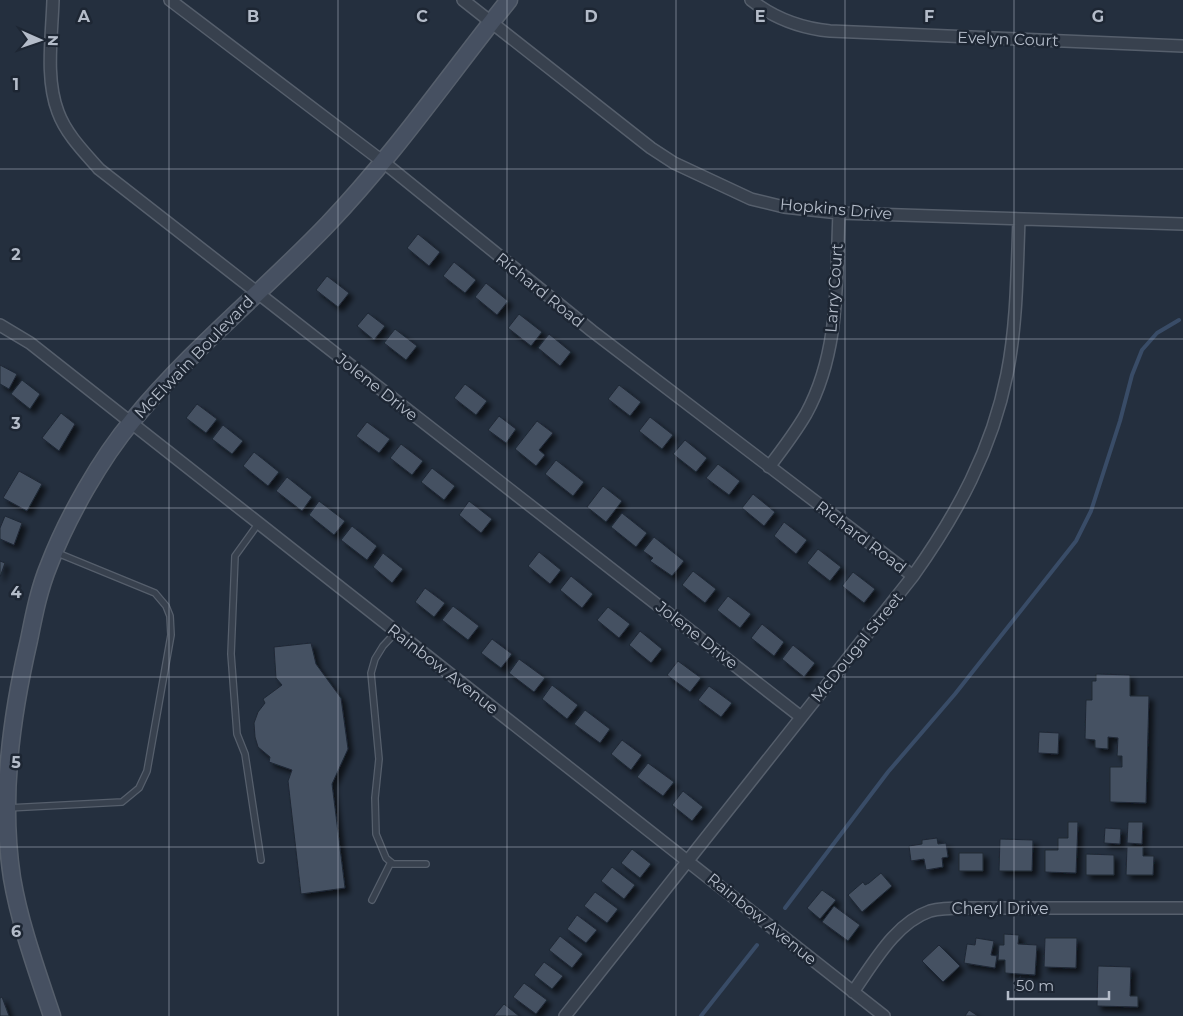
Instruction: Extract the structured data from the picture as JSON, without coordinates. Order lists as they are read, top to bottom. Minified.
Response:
{"streets":{"street":["Evelyn Court","Hopkins Drive","Larry Court","Richard Road","McElwain Boulevard","Jolene Drive","McDougal Street","Rainbow Avenue","Cheryl Drive"]},"crossings":[["Hopkins Drive","Larry Court"],["Hopkins Drive","McElwain Boulevard"],["Hopkins Drive","McDougal Street"],["Larry Court","Richard Road"],["Richard Road","McElwain Boulevard"],["Richard Road","McDougal Street"],["McElwain Boulevard","Jolene Drive"],["McElwain Boulevard","Rainbow Avenue"],["Jolene Drive","McDougal Street"],["McDougal Street","Rainbow Avenue"],["Rainbow Avenue","Cheryl Drive"]],"scale_bar":"50 m","north":"right","grid":{"columns":["A","B","C","D","E","F","G"],"rows":["1","2","3","4","5","6"]}}
